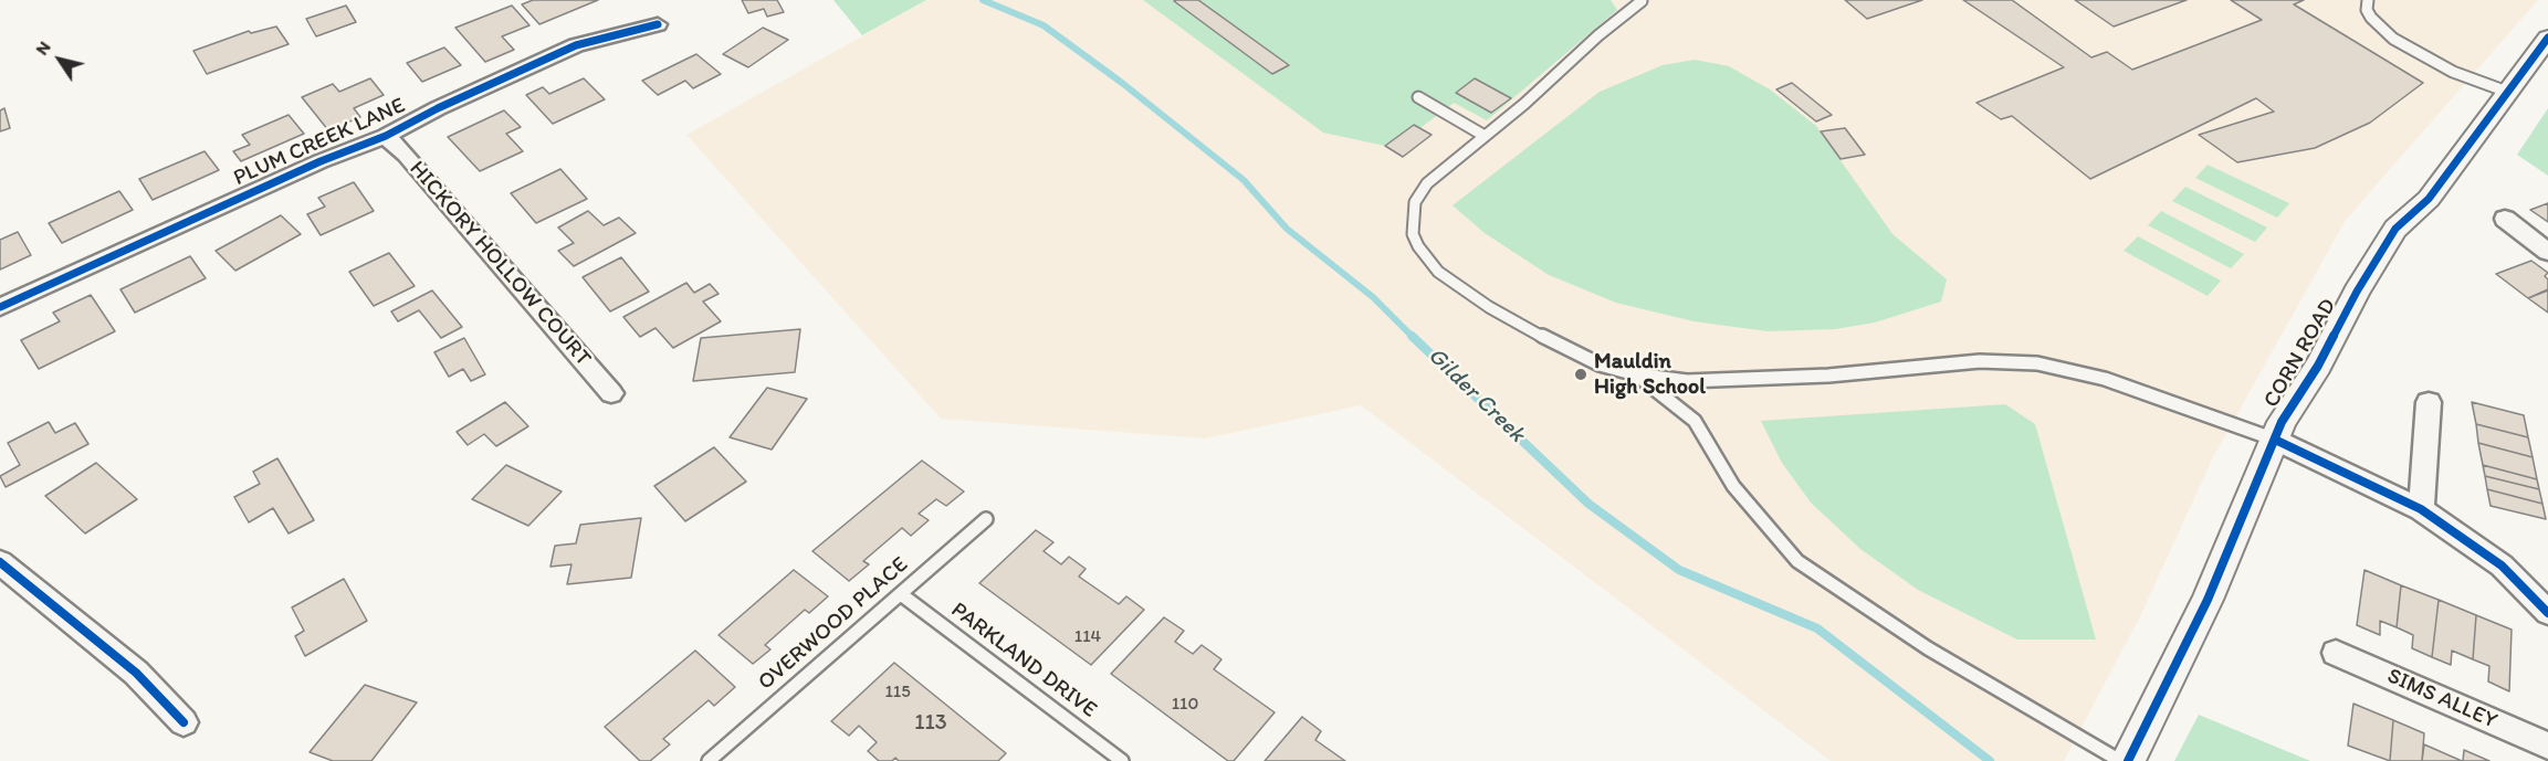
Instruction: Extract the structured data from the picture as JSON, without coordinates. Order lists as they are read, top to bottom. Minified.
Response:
{"streets":{"street":["PLUM CREEK LANE","HICKORY HOLLOW COURT","CORN ROAD","SIMS ALLEY"],"lane":["OVERWOOD PLACE","PARKLAND DRIVE"]},"crossings":[["PLUM CREEK LANE","HICKORY HOLLOW COURT"],["OVERWOOD PLACE","PARKLAND DRIVE"]],"water":["Gilder Creek"],"places":["Mauldin High School"],"house_numbers":["114","115","110","113"],"north":"top left"}
